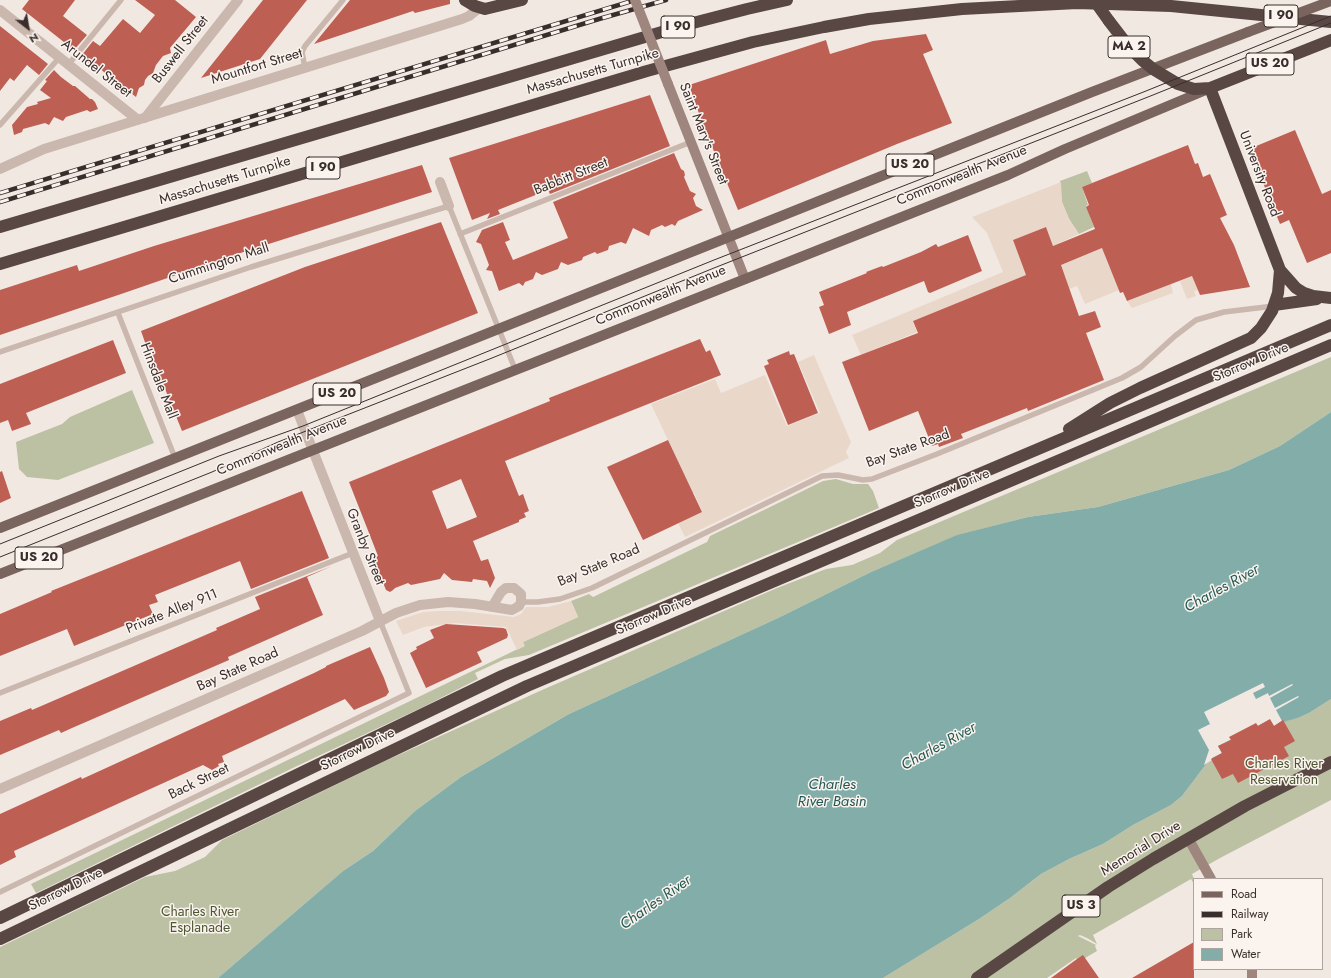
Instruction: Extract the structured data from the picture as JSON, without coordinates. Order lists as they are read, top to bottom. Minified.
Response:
{"streets":{"highway":["I 90","MA 2","US 20","Mountfort Street","Massachusetts Turnpike","University Road","Commonwealth Avenue","Storrow Drive","Memorial Drive","US 3"],"street":["Buswell Street","Arundel Street","Saint Mary's Street","Bay State Road","Granby Street"],"lane":["Babbitt Street","Cummington Mall","Hinsdale Mall","Private Alley 911","Back Street"]},"crossings":[["MA 2","University Road"],["MA 2","Commonwealth Avenue"],["Buswell Street","Mountfort Street"],["Buswell Street","Arundel Street"],["Mountfort Street","Arundel Street"],["Saint Mary's Street","Commonwealth Avenue"],["Saint Mary's Street","Babbitt Street"],["University Road","Commonwealth Avenue"],["Commonwealth Avenue","Hinsdale Mall"],["Commonwealth Avenue","Granby Street"],["Cummington Mall","Hinsdale Mall"],["Bay State Road","Granby Street"],["Granby Street","Private Alley 911"],["Granby Street","Back Street"]],"water":["Charles River","Charles River Basin"],"parks":["Charles River Reservation","Charles River Esplanade"],"legend":["Road","Railway","Park","Water"],"north":"bottom right"}
